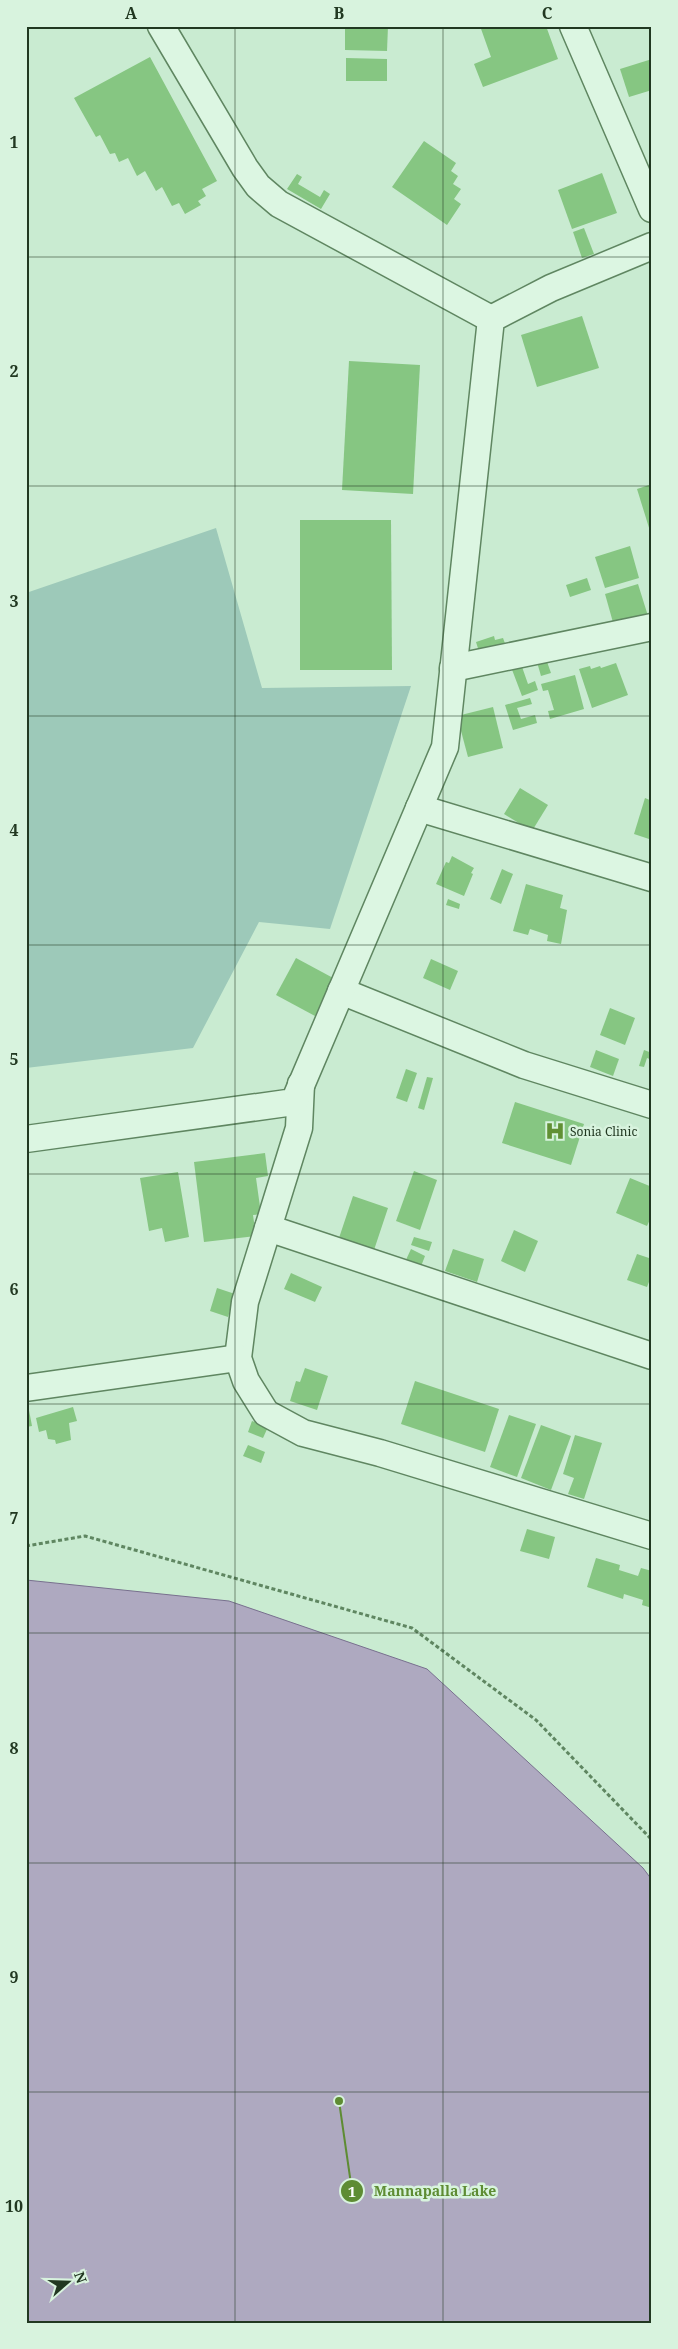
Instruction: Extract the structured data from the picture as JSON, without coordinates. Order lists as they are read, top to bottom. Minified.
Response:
{"places":{"hospital":["Sonia Clinic"],"other":["Mannapalla Lake"]},"north":"right","grid":{"columns":["A","B","C"],"rows":["1","2","3","4","5","6","7","8","9","10"]}}
